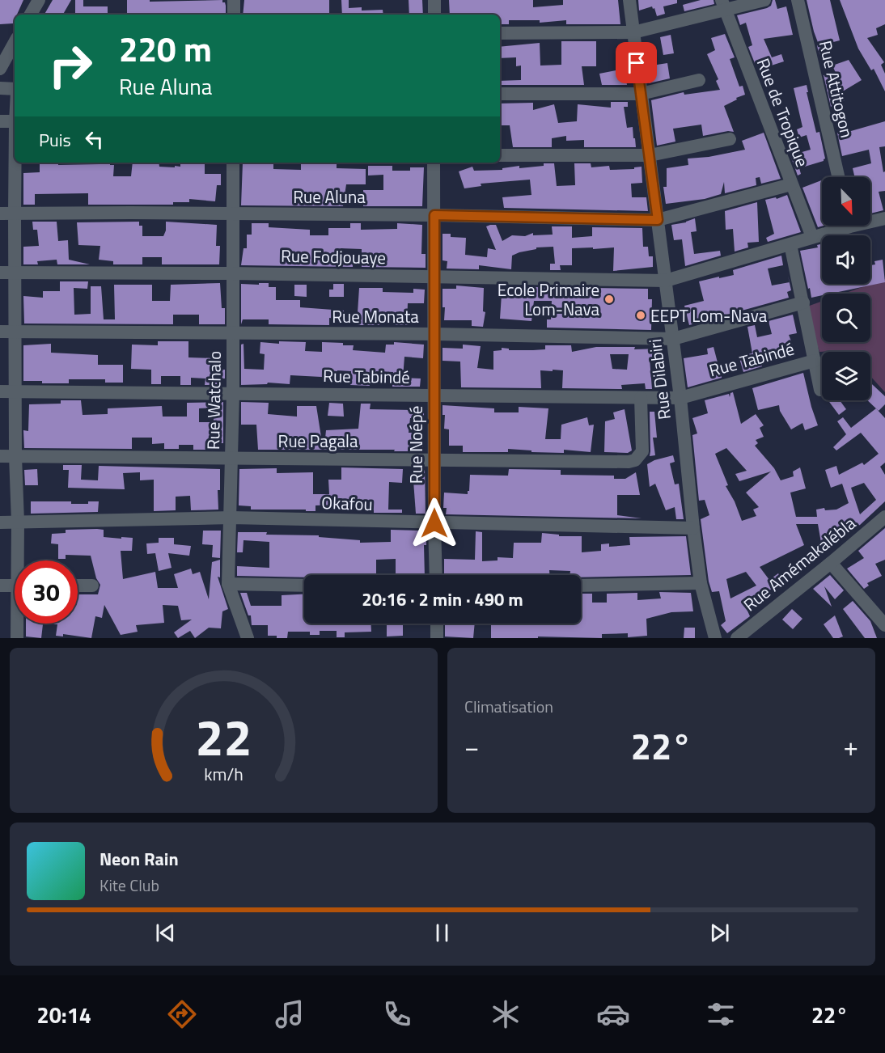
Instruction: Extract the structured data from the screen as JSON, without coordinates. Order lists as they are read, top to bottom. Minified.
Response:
{"streets":{"street":["Rue Attitogon","Rue de Tropique","Rue Aluna","Rue Fodjouaye","Rue Monata","Rue Tabindé","Rue Dilabiri","Rue Watchalo","Rue Pagala","Rue Noépé","Okafou","Rue Amémakalébla"]},"crossings":[["Rue de Tropique","Rue Aluna"],["Rue de Tropique","Rue Fodjouaye"],["Rue Aluna","Rue Dilabiri"],["Rue Aluna","Rue Watchalo"],["Rue Aluna","Rue Noépé"],["Rue Fodjouaye","Rue Dilabiri"],["Rue Fodjouaye","Rue Watchalo"],["Rue Fodjouaye","Rue Noépé"],["Rue Monata","Rue Dilabiri"],["Rue Monata","Rue Watchalo"],["Rue Monata","Rue Noépé"],["Rue Tabindé","Rue Dilabiri"],["Rue Tabindé","Rue Watchalo"],["Rue Tabindé","Rue Pagala"],["Rue Tabindé","Rue Noépé"],["Rue Dilabiri","Okafou"],["Rue Watchalo","Rue Pagala"],["Rue Watchalo","Okafou"],["Rue Pagala","Rue Noépé"],["Rue Noépé","Okafou"]],"places":["Ecole Primaire Lom-Nava","EEPT Lom-Nava"],"north":"bottom right","page":{"turn":["220 m","Rue Aluna"],"then":"Puis","limit":"30","trip":"20:16 · 2 min · 490 m","tile":"Climatisation","heat":["−","22°","+"],"song":["Neon Rain","Kite Club"],"tabs":["20:14","22°"],"gauge":["22","km/h"]}}
